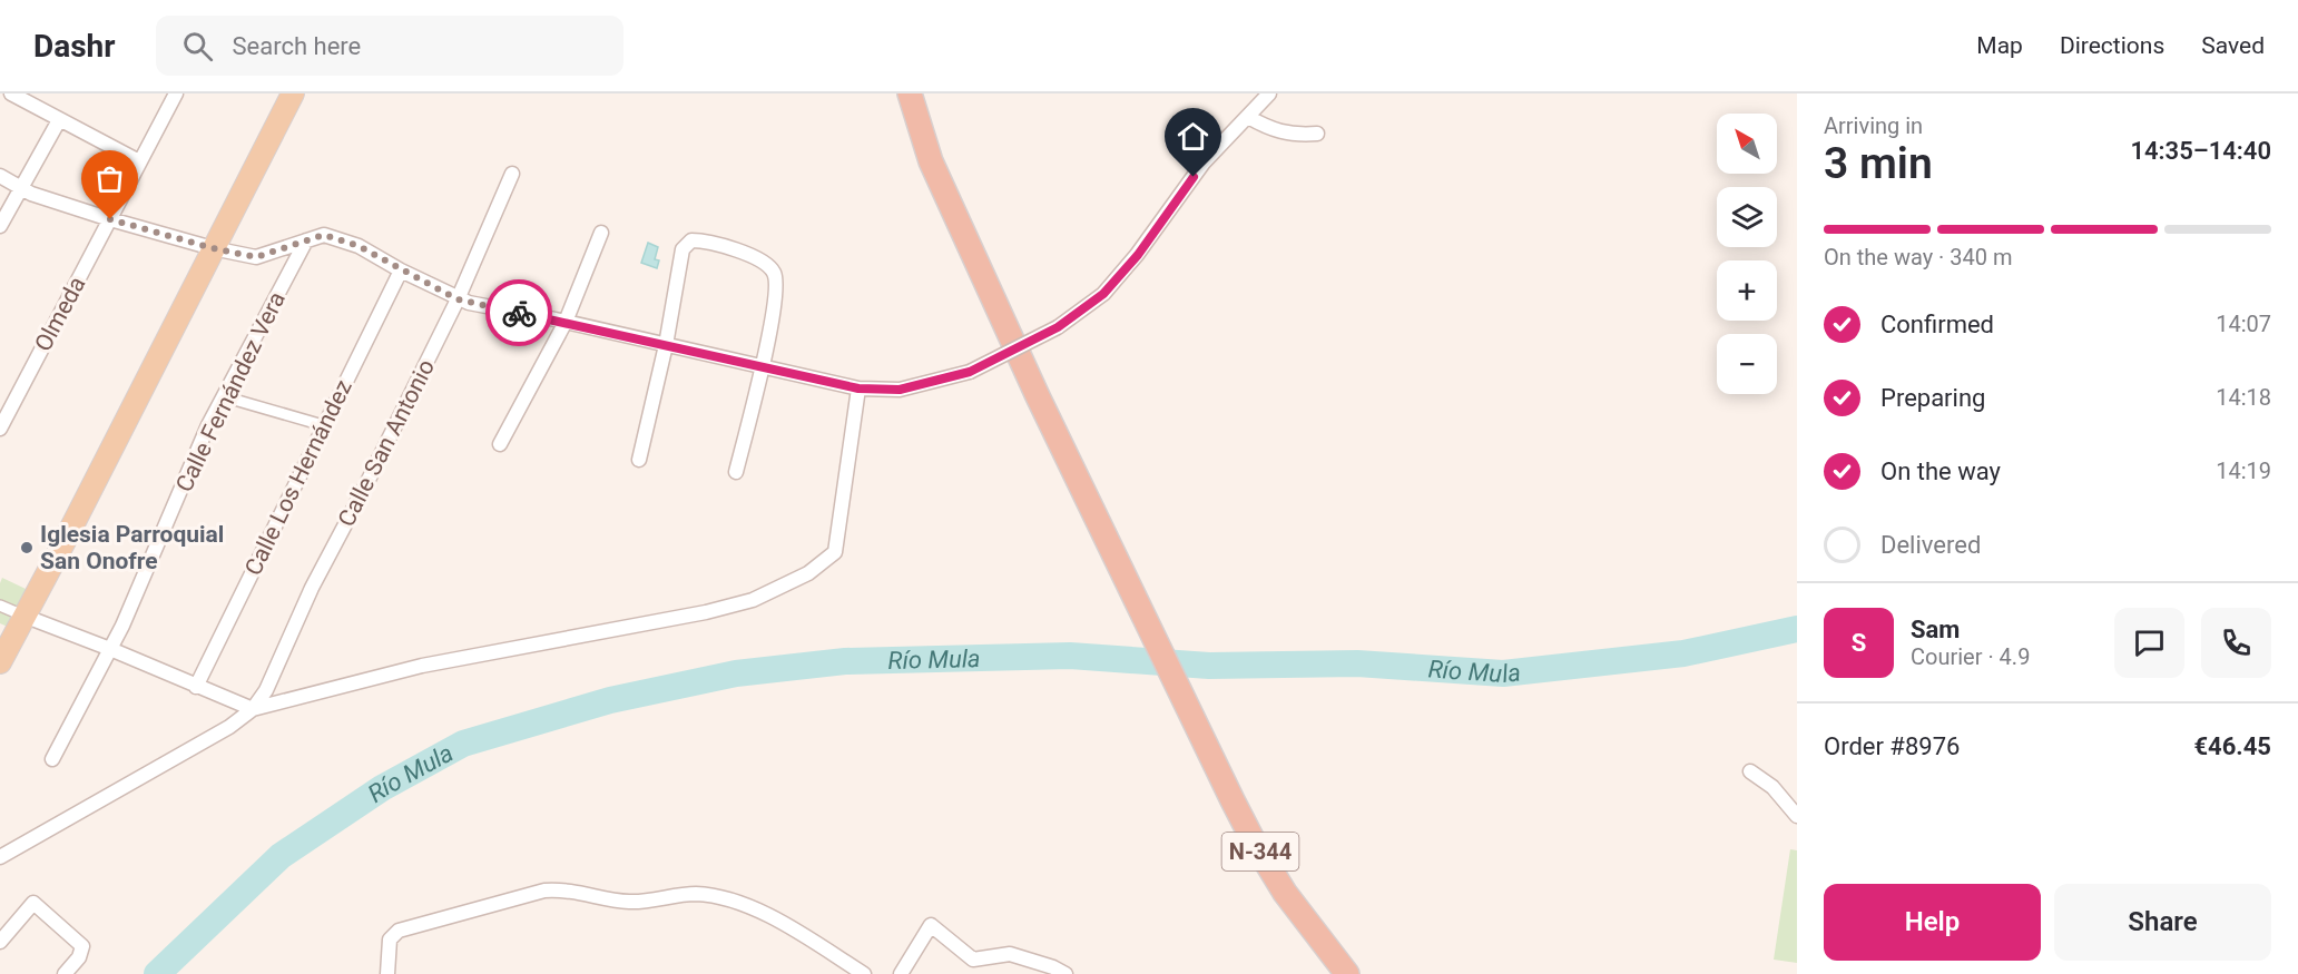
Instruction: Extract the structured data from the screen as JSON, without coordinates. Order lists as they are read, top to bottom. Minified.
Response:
{"streets":{"highway":["N-344"],"street":["Olmeda","Calle Fernández Vera","Calle San Antonio","Calle Los Hernández"]},"water":["Río Mula"],"places":["Iglesia Parroquial San Onofre"],"north":"top left","page":{"header":"Dashr","search":"Search here","nav":["Map","Directions","Saved"],"heading":["3 min","Arriving in","14:35–14:40"],"panel":["Sam","Courier · 4.9","Order #8976","€46.45"],"map_buttons":["+","−"],"bar":"On the way · 340 m","list":[["Confirmed","14:07"],["Preparing","14:18"],["On the way","14:19"],"Delivered"],"round":"S","buttons":["Help","Share"]}}
